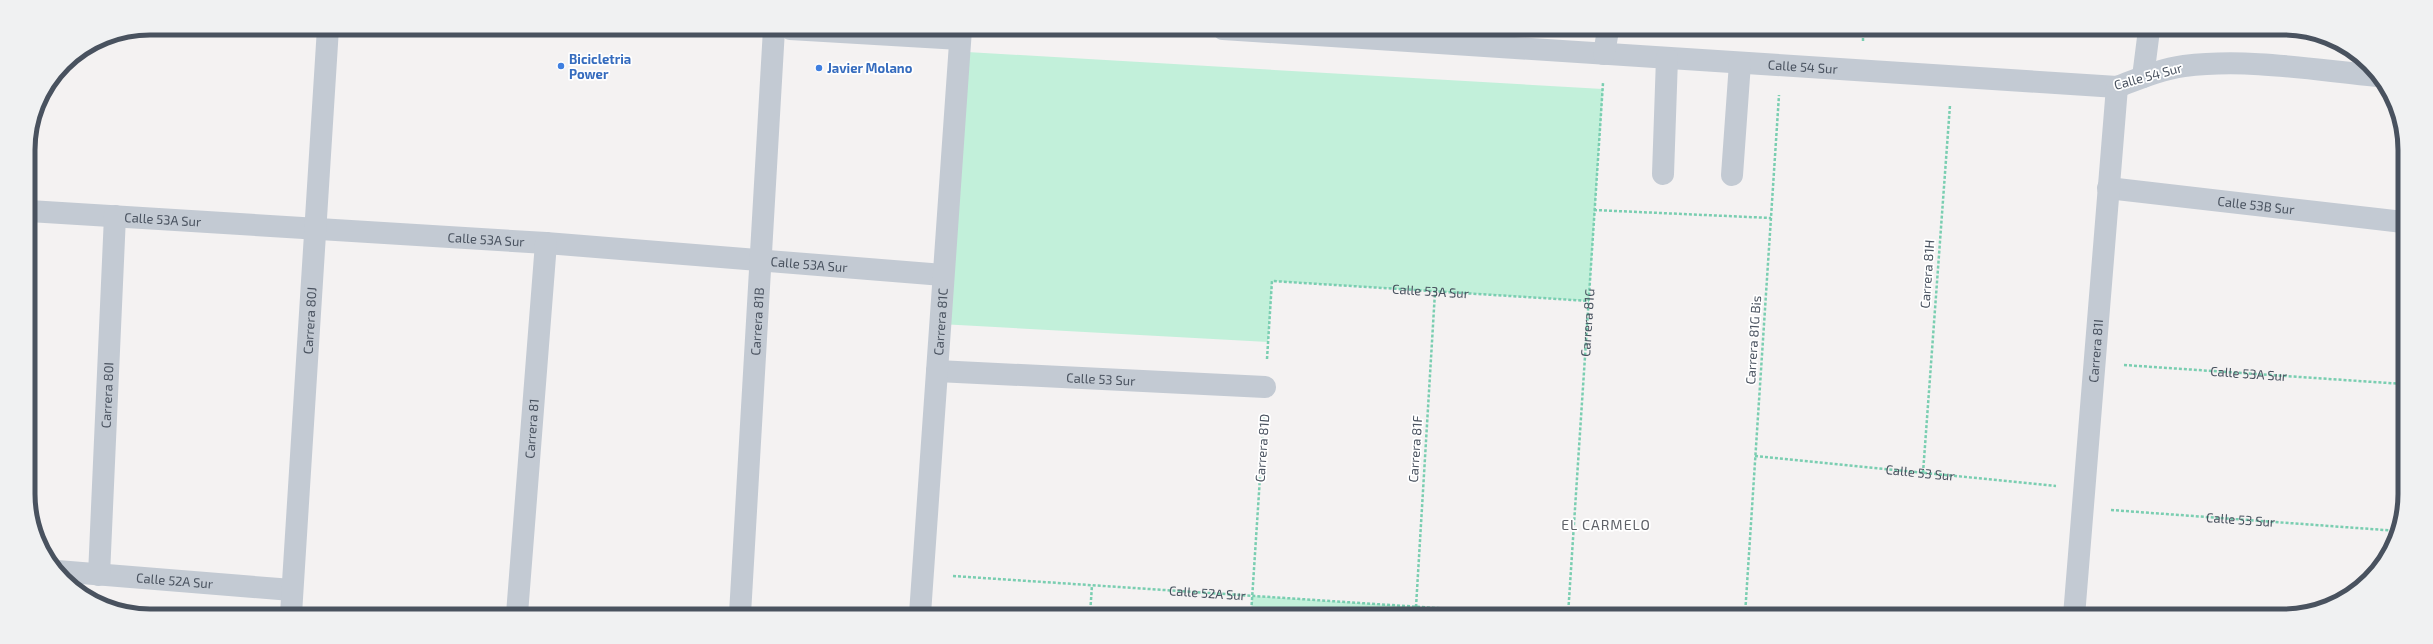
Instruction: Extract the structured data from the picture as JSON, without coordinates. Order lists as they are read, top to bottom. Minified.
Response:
{"streets":{"street":["Calle 54 Sur","Calle 53B Sur","Calle 53A Sur","Carrera 80J","Carrera 81B","Carrera 81C","Carrera 81I","Calle 53 Sur","Carrera 80I","Carrera 81","Calle 52A Sur"],"path":["Carrera 81H","Carrera 81G","Carrera 81G Bis","Carrera 81D","Carrera 81F"]},"crossings":[["Calle 54 Sur","Carrera 81H"],["Calle 54 Sur","Carrera 81G"],["Calle 54 Sur","Carrera 81G Bis"],["Calle 54 Sur","Carrera 81I"],["Calle 53B Sur","Carrera 81I"],["Calle 53A Sur","Carrera 80J"],["Calle 53A Sur","Carrera 81B"],["Calle 53A Sur","Carrera 81C"],["Calle 53A Sur","Carrera 81G"],["Calle 53A Sur","Carrera 81I"],["Calle 53A Sur","Carrera 80I"],["Calle 53A Sur","Carrera 81"],["Calle 53A Sur","Carrera 81D"],["Calle 53A Sur","Carrera 81F"],["Carrera 81H","Calle 53 Sur"],["Carrera 80J","Calle 52A Sur"],["Carrera 81C","Calle 53 Sur"],["Carrera 81C","Calle 52A Sur"],["Carrera 81G Bis","Calle 53 Sur"],["Carrera 81I","Calle 53 Sur"],["Calle 53 Sur","Carrera 81D"],["Carrera 80I","Calle 52A Sur"],["Carrera 81D","Calle 52A Sur"],["Carrera 81F","Calle 52A Sur"]],"districts":["EL CARMELO"],"places":["Bicicletria Power","Javier Molano"]}
